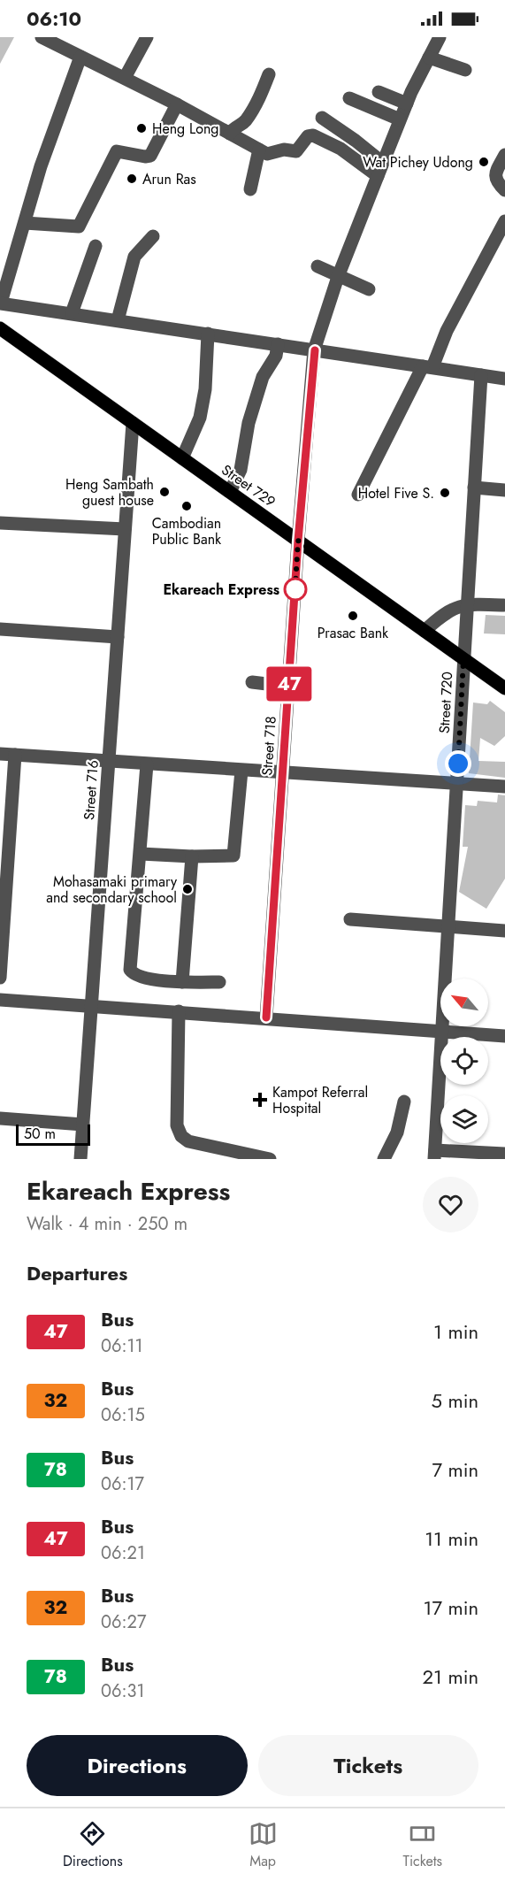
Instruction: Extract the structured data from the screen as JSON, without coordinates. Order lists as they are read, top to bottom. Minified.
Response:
{"streets":{"main road":["Street 729"],"street":["Street 720","Street 718","Street 716"]},"crossings":[["Street 729","Street 720"],["Street 729","Street 718"],["Street 729","Street 716"]],"places":{"other":["Heng Long","Wat Pichey Udong","Arun Ras","Heng Sambath guest house","Hotel Five S.","Cambodian Public Bank","Ekareach Express","Prasac Bank","Mohasamaki primary and secondary school"],"health":["Kampot Referral Hospital"]},"lines":["bus line 47"],"scale_bar":"50 m","north":"top left","page":{"status":"06:10","on_map":"47","scale":"50 m","heading":[["Ekareach Express","Walk · 4 min · 250 m"],"Departures"],"list":[{"mark":"47","name":"Bus","note":"06:11","value":"1 min"},{"mark":"32","name":"Bus","note":"06:15","value":"5 min"},{"mark":"78","name":"Bus","note":"06:17","value":"7 min"},{"mark":"47","name":"Bus","note":"06:21","value":"11 min"},{"mark":"32","name":"Bus","note":"06:27","value":"17 min"},{"mark":"78","name":"Bus","note":"06:31","value":"21 min"}],"buttons":["Directions","Tickets"],"tabs":["Directions","Map","Tickets"]}}
